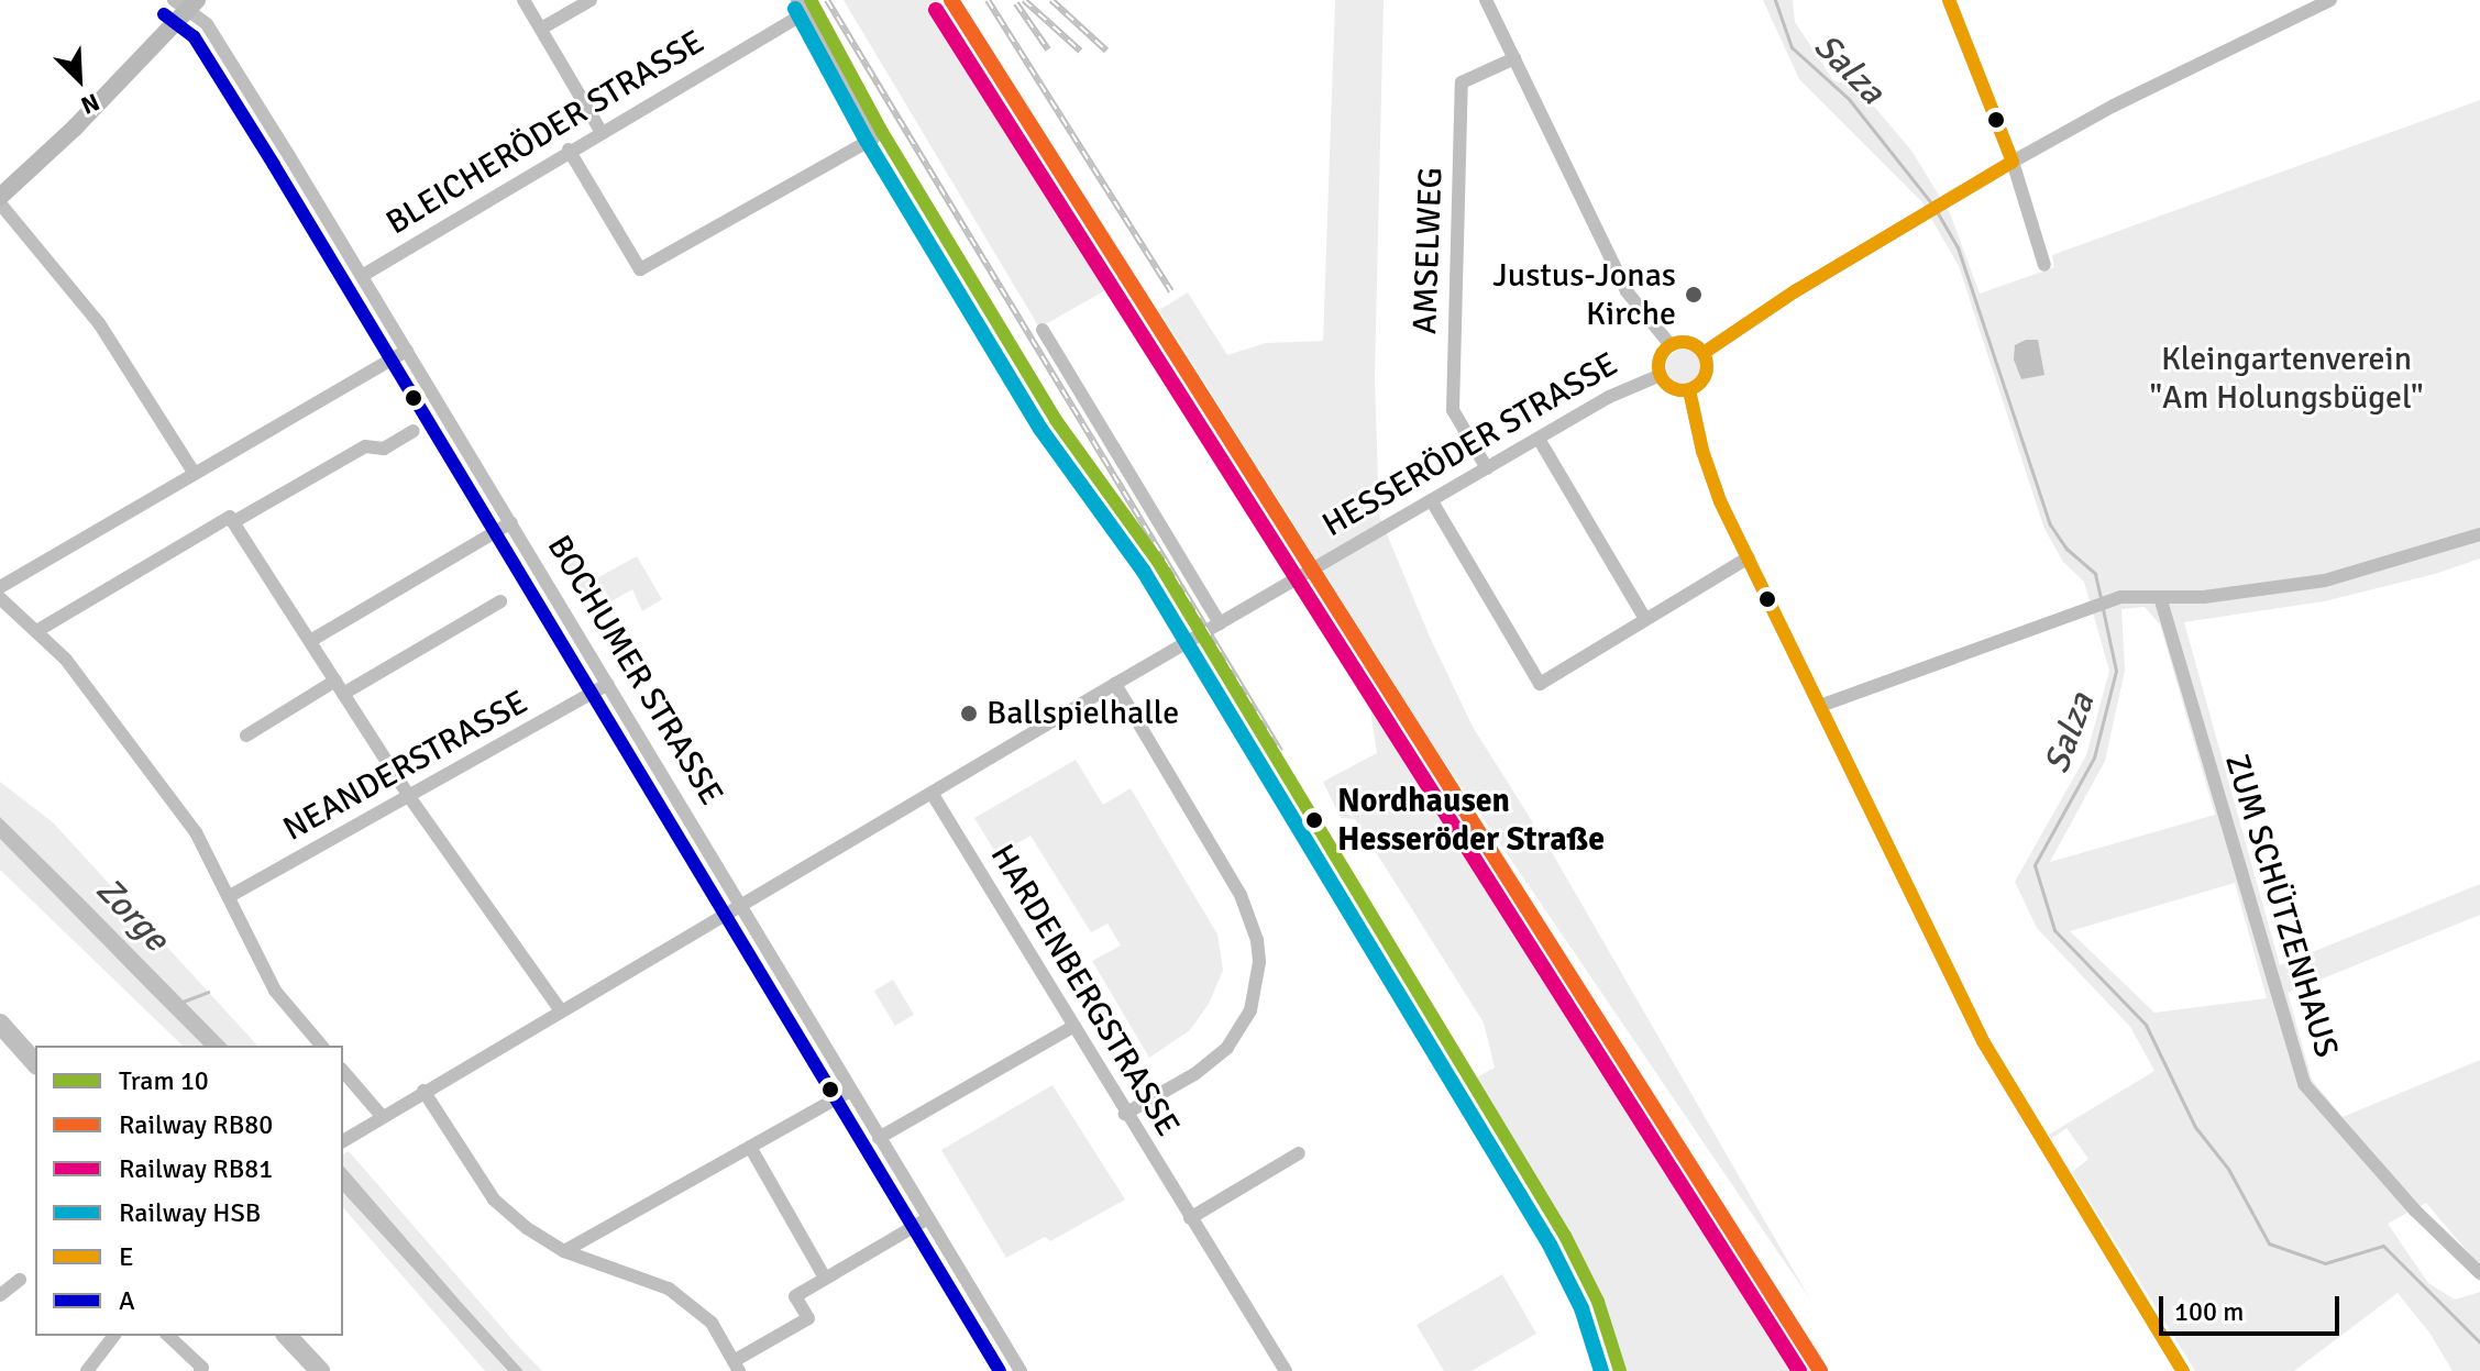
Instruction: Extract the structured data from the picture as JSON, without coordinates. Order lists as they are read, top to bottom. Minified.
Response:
{"streets":{"street":["BLEICHERÖDER STRASSE","AMSELWEG","HESSERÖDER STRASSE","BOCHUMER STRASSE","NEANDERSTRASSE","ZUM SCHÜTZENHAUS","HARDENBERGSTRASSE"]},"crossings":[["BLEICHERÖDER STRASSE","BOCHUMER STRASSE"],["AMSELWEG","HESSERÖDER STRASSE"],["HESSERÖDER STRASSE","BOCHUMER STRASSE"],["HESSERÖDER STRASSE","HARDENBERGSTRASSE"],["BOCHUMER STRASSE","NEANDERSTRASSE"]],"water":["Salza","Zorge"],"parks":["Kleingartenverein \"Am Holungsbügel\""],"places":["Justus-Jonas Kirche","Ballspielhalle","Nordhausen Hesseröder Straße"],"lines":["tram line 10","rail line RB80","transit line E","rail line HSB","rail line RB81","transit line A"],"legend":["Tram 10","Railway RB80","Railway RB81","Railway HSB","E","A"],"scale_bar":"100 m","north":"bottom right"}
